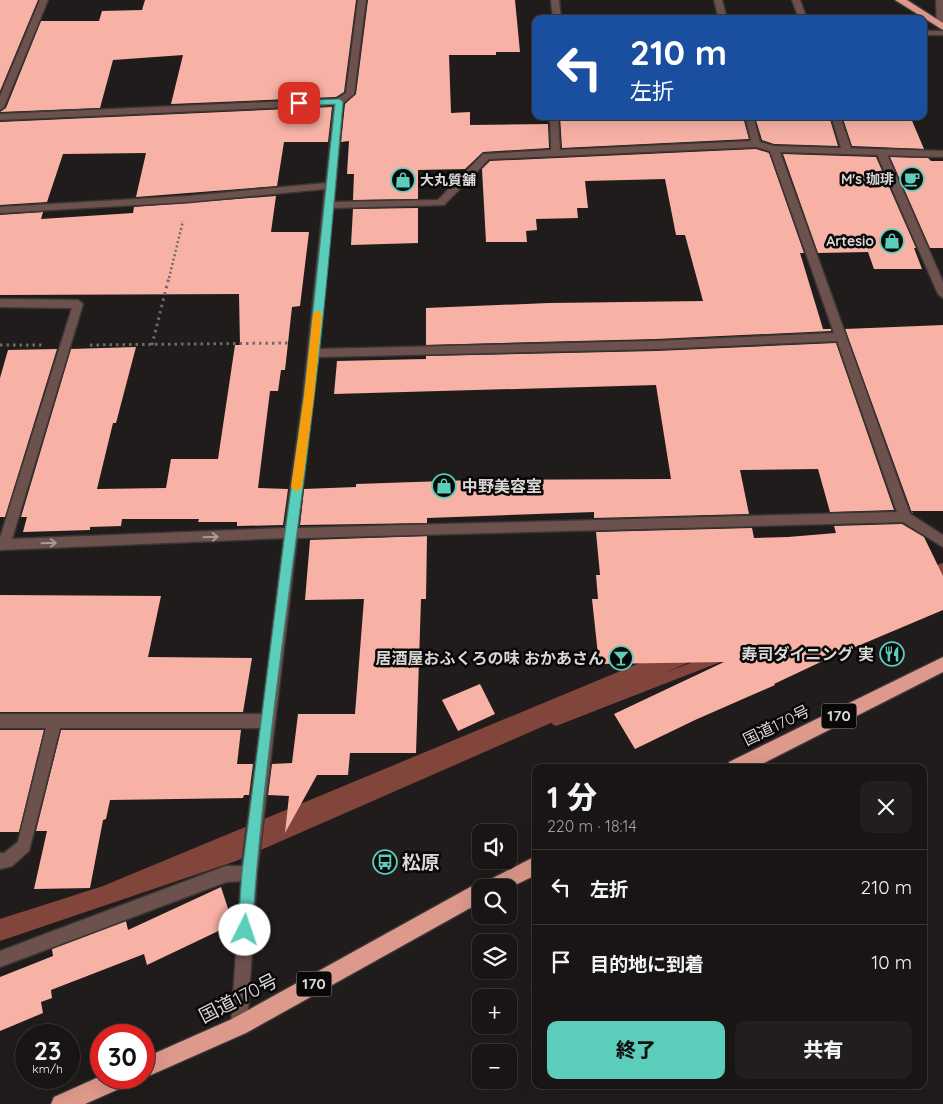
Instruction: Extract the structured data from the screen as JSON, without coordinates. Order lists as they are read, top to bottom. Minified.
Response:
{"streets":{"highway":["170","国道170号"]},"places":{"cafe":["M's 珈琲"],"shop":["大丸質舗","Artesio","中野美容室"],"restaurant":["寿司ダイニング 実"],"bar":["居酒屋おふくろの味 おかあさん"],"bus stop":["松原"]},"page":{"turn":["210 m","左折"],"heading":["1 分","220 m · 18:14"],"map_buttons":["+","−"],"list":[{"name":"左折","value":"210 m"},{"name":"目的地に到着","value":"10 m"}],"buttons":["終了","共有"],"speed":"23 km/h","limit":"30"}}
